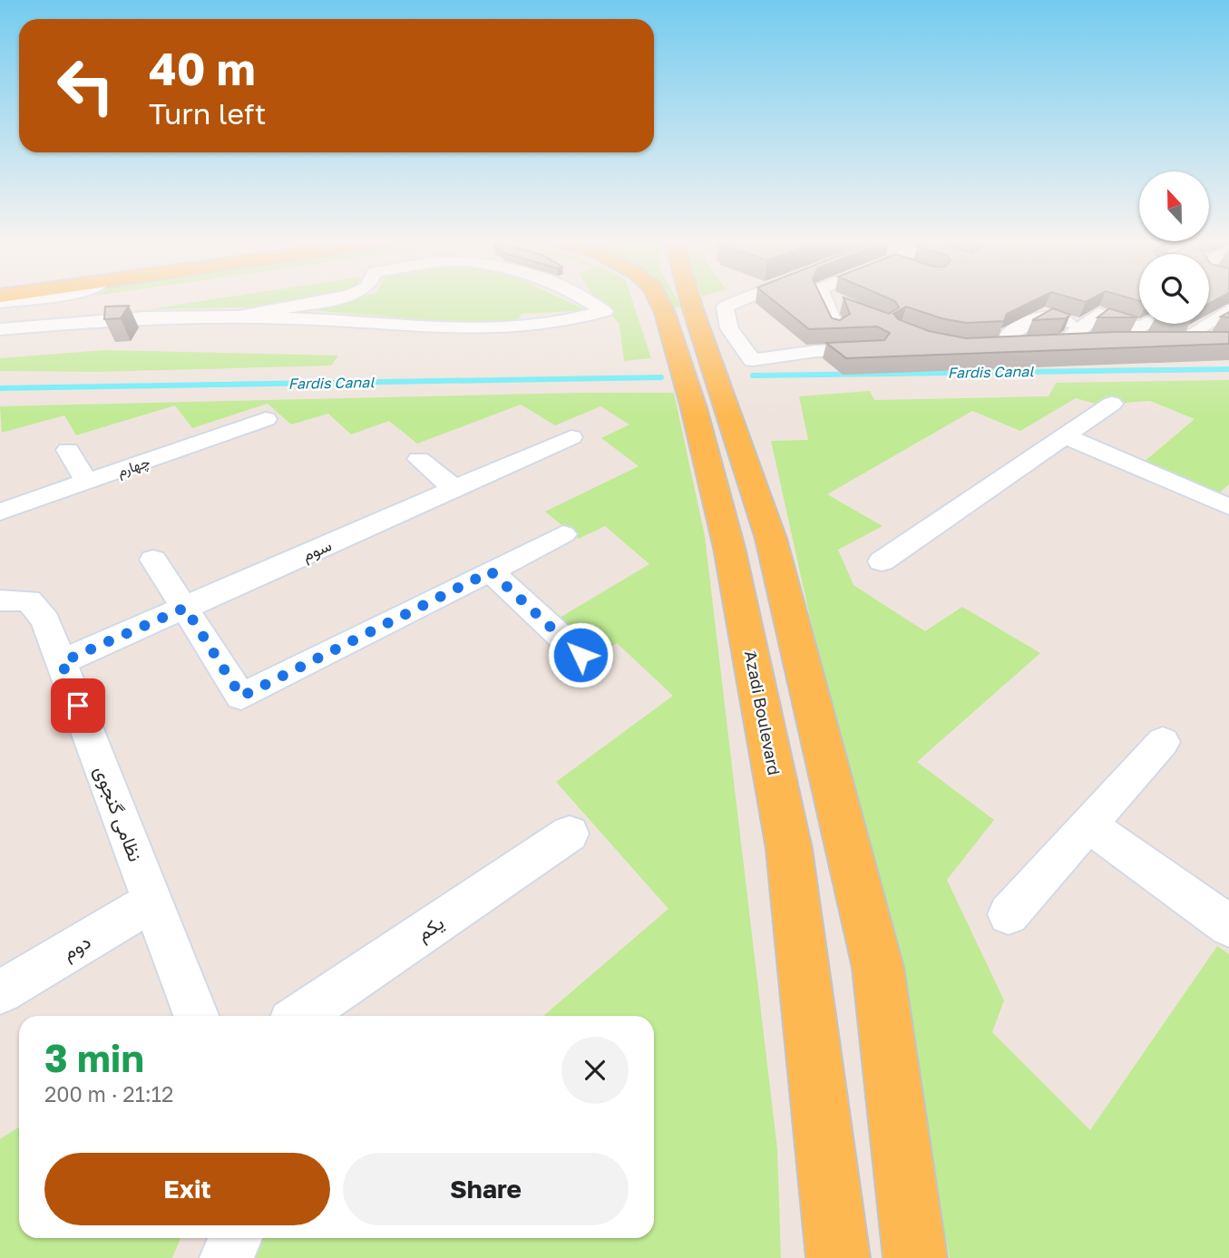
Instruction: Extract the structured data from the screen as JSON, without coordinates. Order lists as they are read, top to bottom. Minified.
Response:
{"streets":{"main road":["َAzadi Boulevard"],"street":["چهارم","سوم","نظامی گنجوی","یکم","دوم"]},"crossings":[["سوم","نظامی گنجوی"],["نظامی گنجوی","دوم"]],"water":["Fardis Canal"],"north":"top","page":{"turn":["40 m","Turn left"],"heading":["3 min","200 m · 21:12"],"buttons":["Exit","Share"]}}
